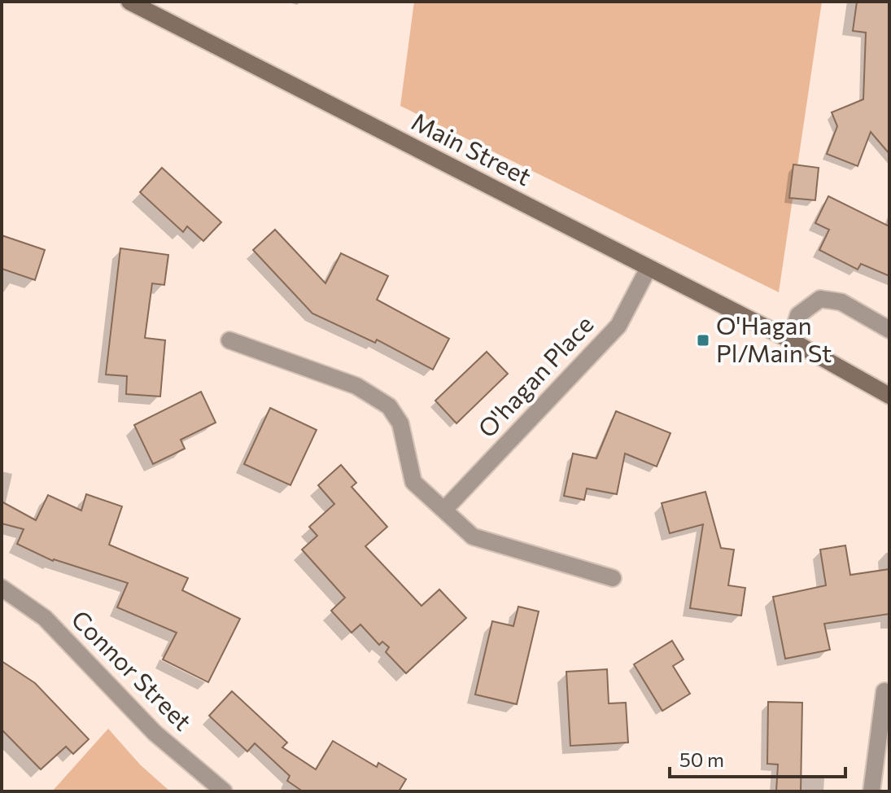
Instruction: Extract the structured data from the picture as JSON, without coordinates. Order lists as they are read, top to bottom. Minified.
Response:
{"streets":{"main road":["Main Street"],"street":["O'hagan Place","Connor Street"]},"crossings":[["Main Street","O'hagan Place"]],"places":{"transit":["O'Hagan Pl/Main St"]},"scale_bar":"50 m"}
